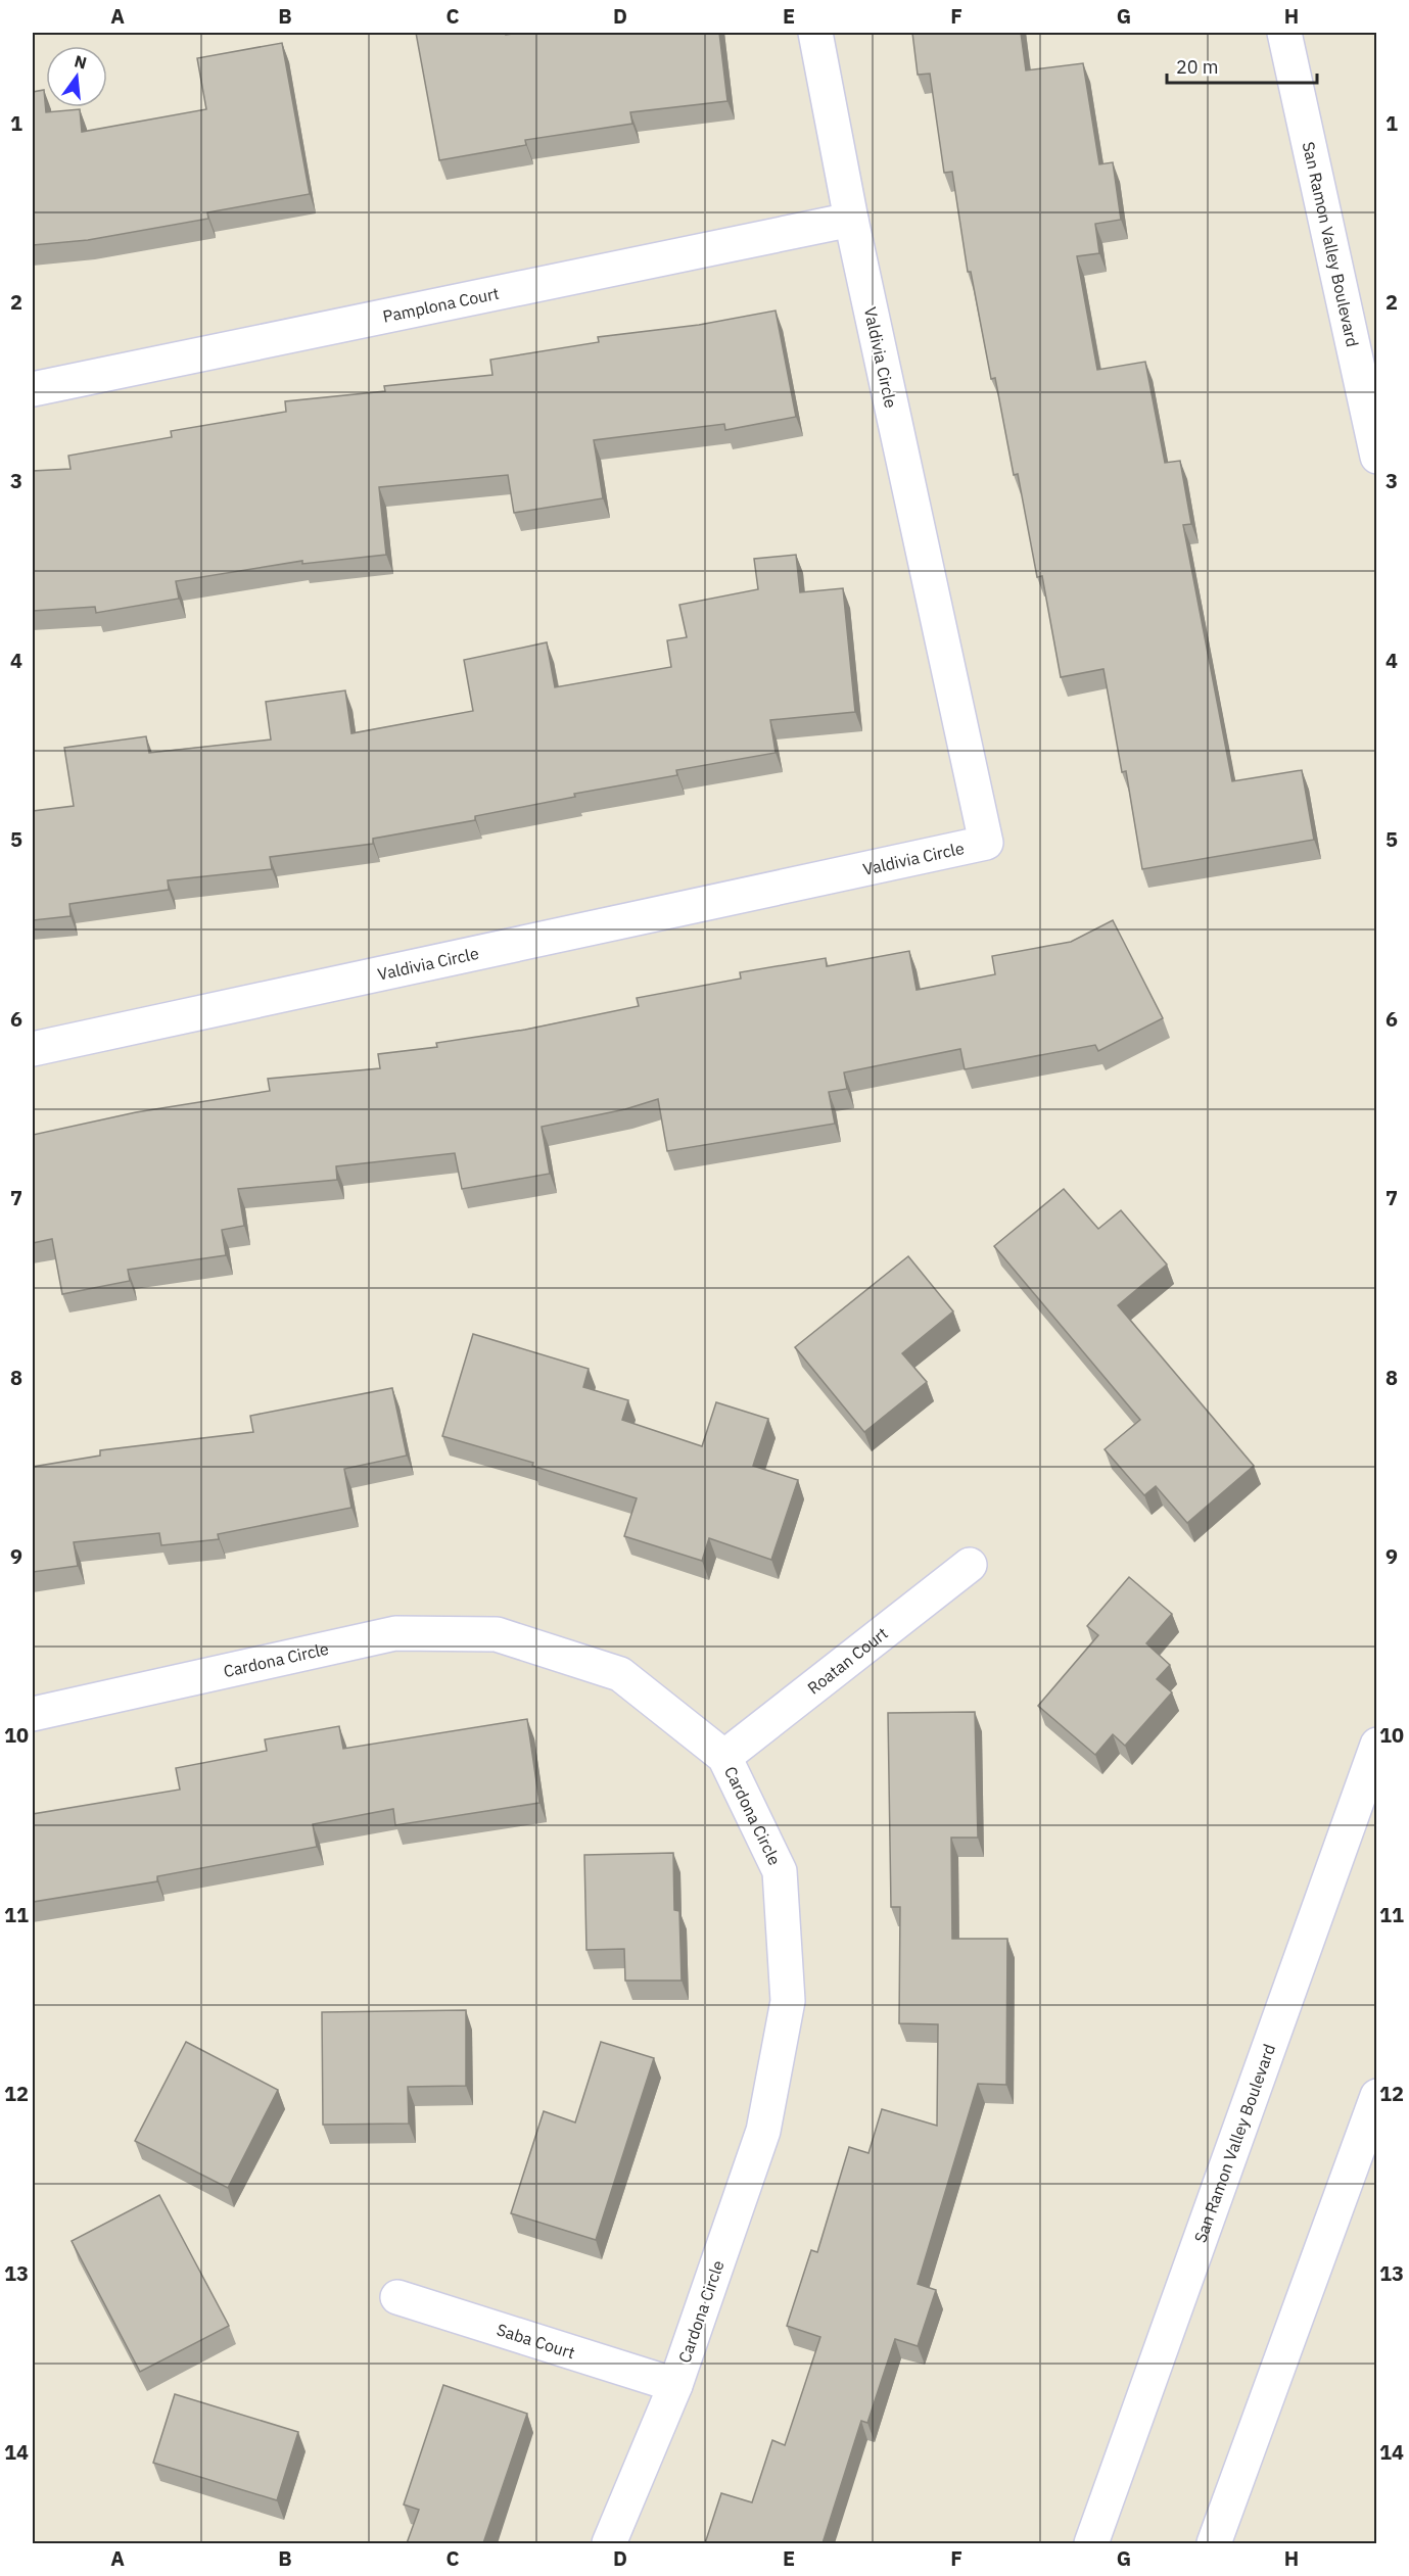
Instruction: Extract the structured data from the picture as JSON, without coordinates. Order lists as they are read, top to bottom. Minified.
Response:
{"streets":{"street":["San Ramon Valley Boulevard","Pamplona Court","Valdivia Circle","Cardona Circle","Roatan Court","Saba Court"]},"crossings":[["Pamplona Court","Valdivia Circle"],["Cardona Circle","Roatan Court"],["Cardona Circle","Saba Court"]],"scale_bar":"20 m","north":"top","grid":{"columns":["A","B","C","D","E","F","G","H"],"rows":["1","2","3","4","5","6","7","8","9","10","11","12","13","14"]}}
